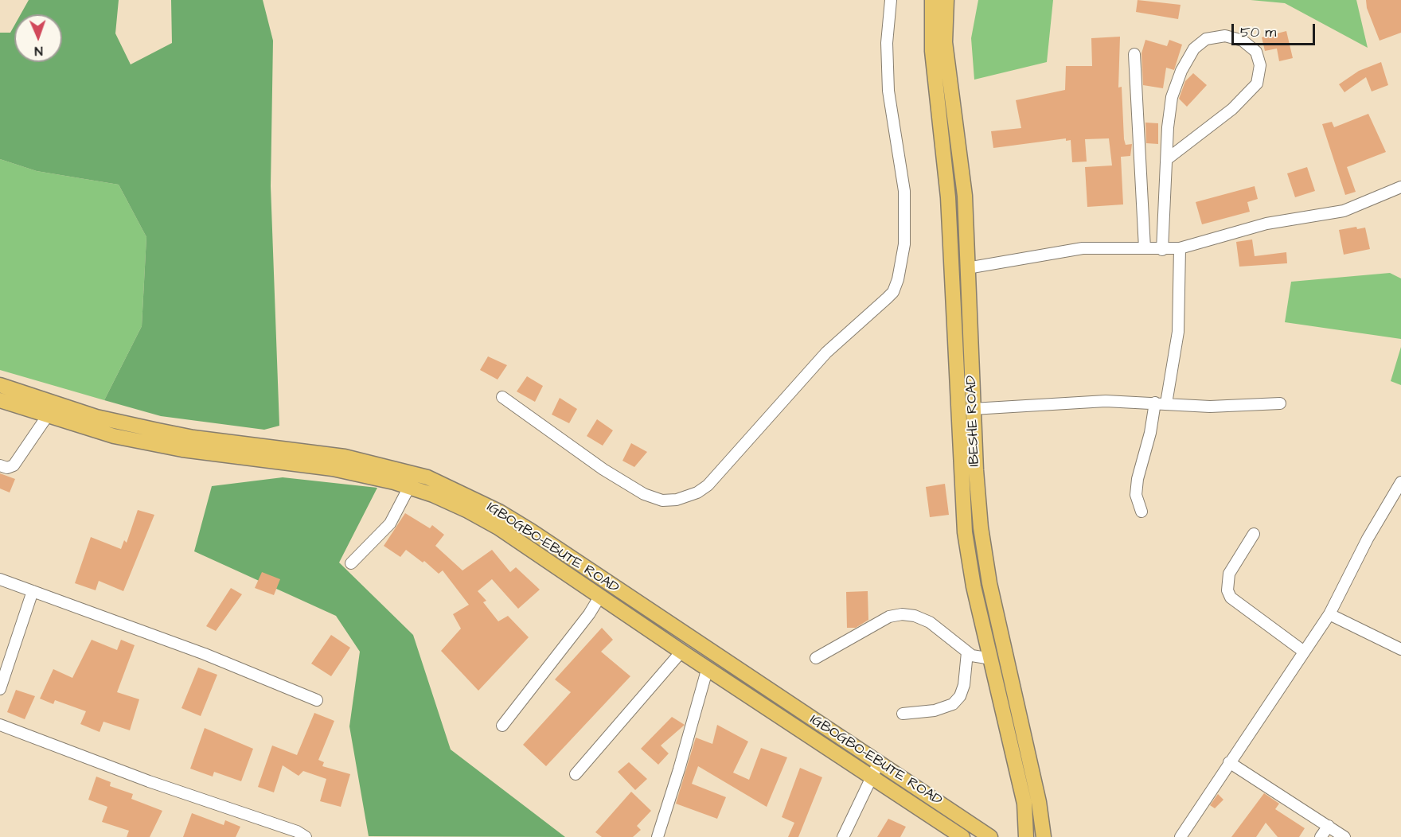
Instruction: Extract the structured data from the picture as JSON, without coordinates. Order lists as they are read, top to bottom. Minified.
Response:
{"streets":{"main road":["IBESHE ROAD","IGBOGBO-EBUTE ROAD"]},"scale_bar":"50 m","north":"bottom"}
